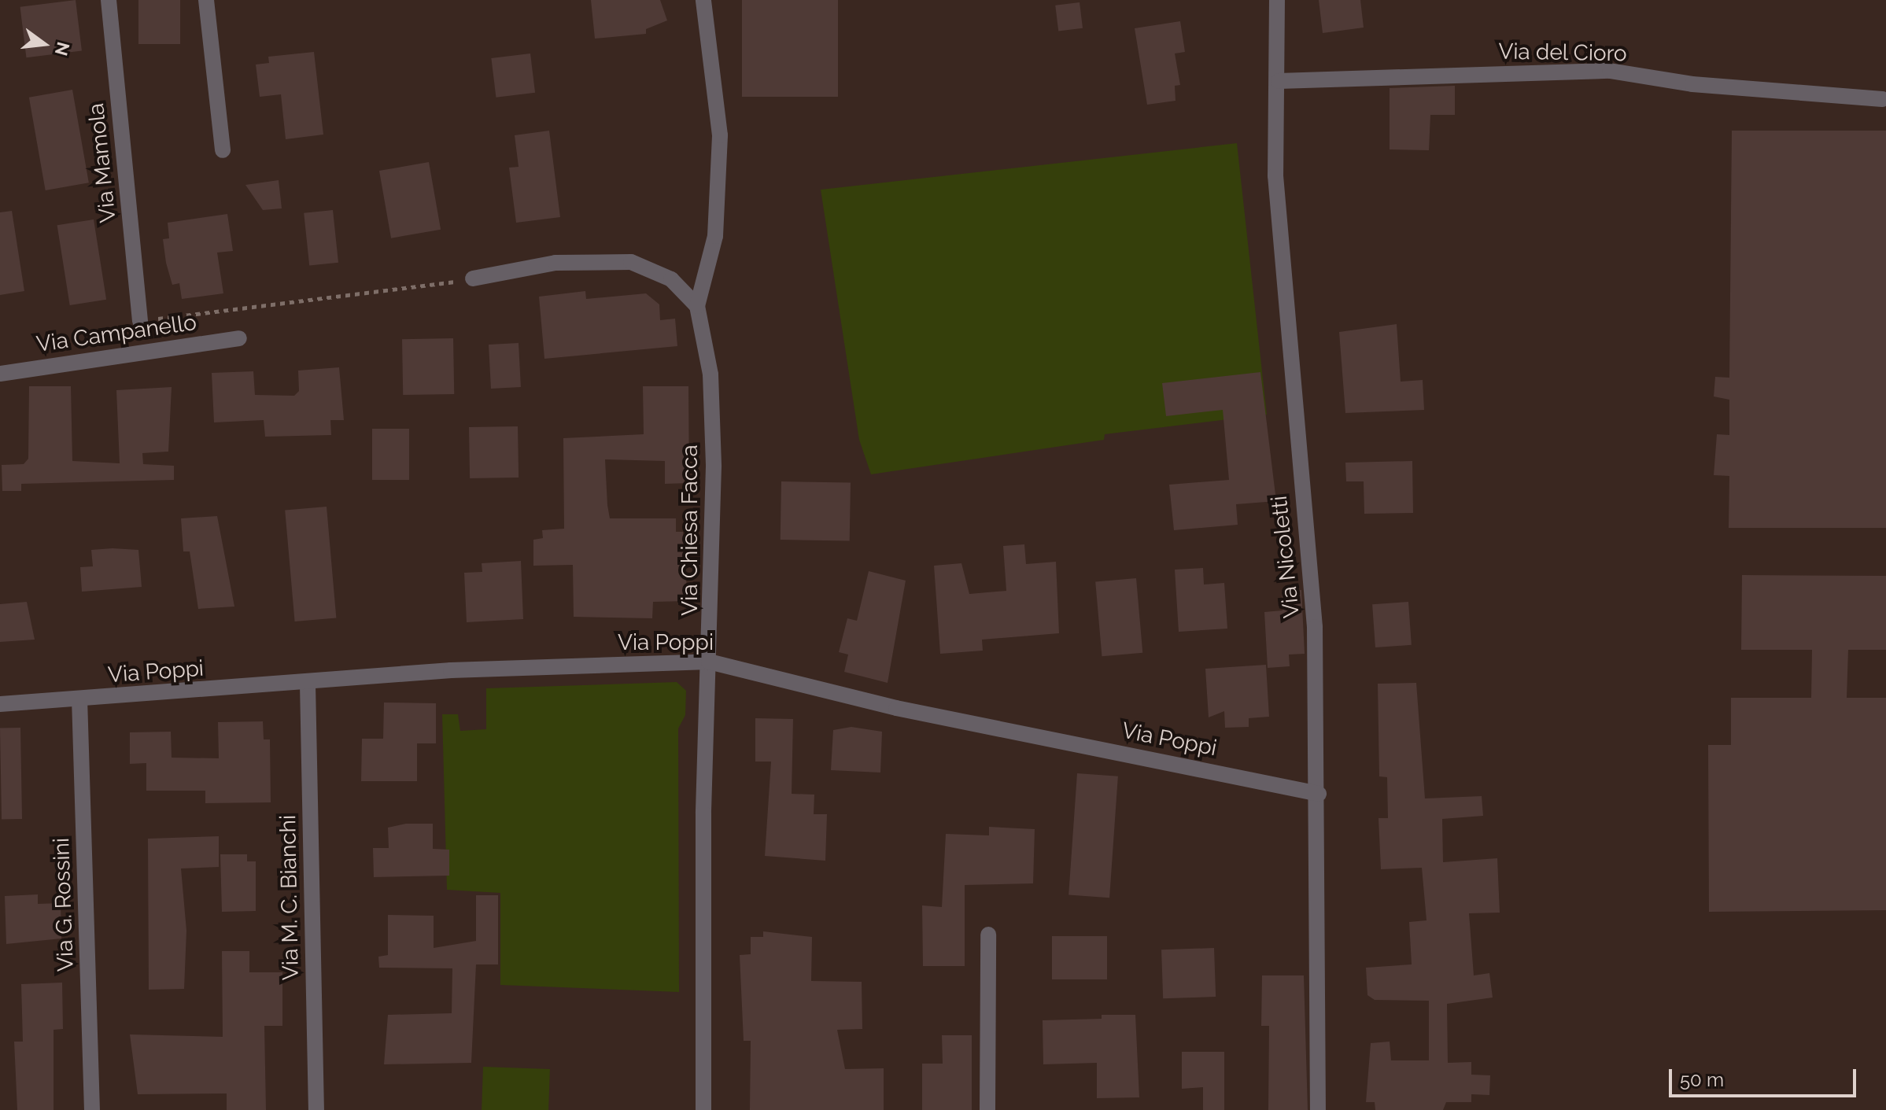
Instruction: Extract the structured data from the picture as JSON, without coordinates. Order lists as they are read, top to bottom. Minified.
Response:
{"streets":{"street":["Via del Cioro","Via Mamola","Via Campanello","Via Chiesa Facca","Via Nicoletti","Via Poppi","Via M. C. Bianchi","Via G. Rossini"]},"crossings":[["Via del Cioro","Via Nicoletti"],["Via Chiesa Facca","Via Poppi"],["Via Nicoletti","Via Poppi"],["Via Poppi","Via M. C. Bianchi"],["Via Poppi","Via G. Rossini"]],"scale_bar":"50 m","north":"right"}
